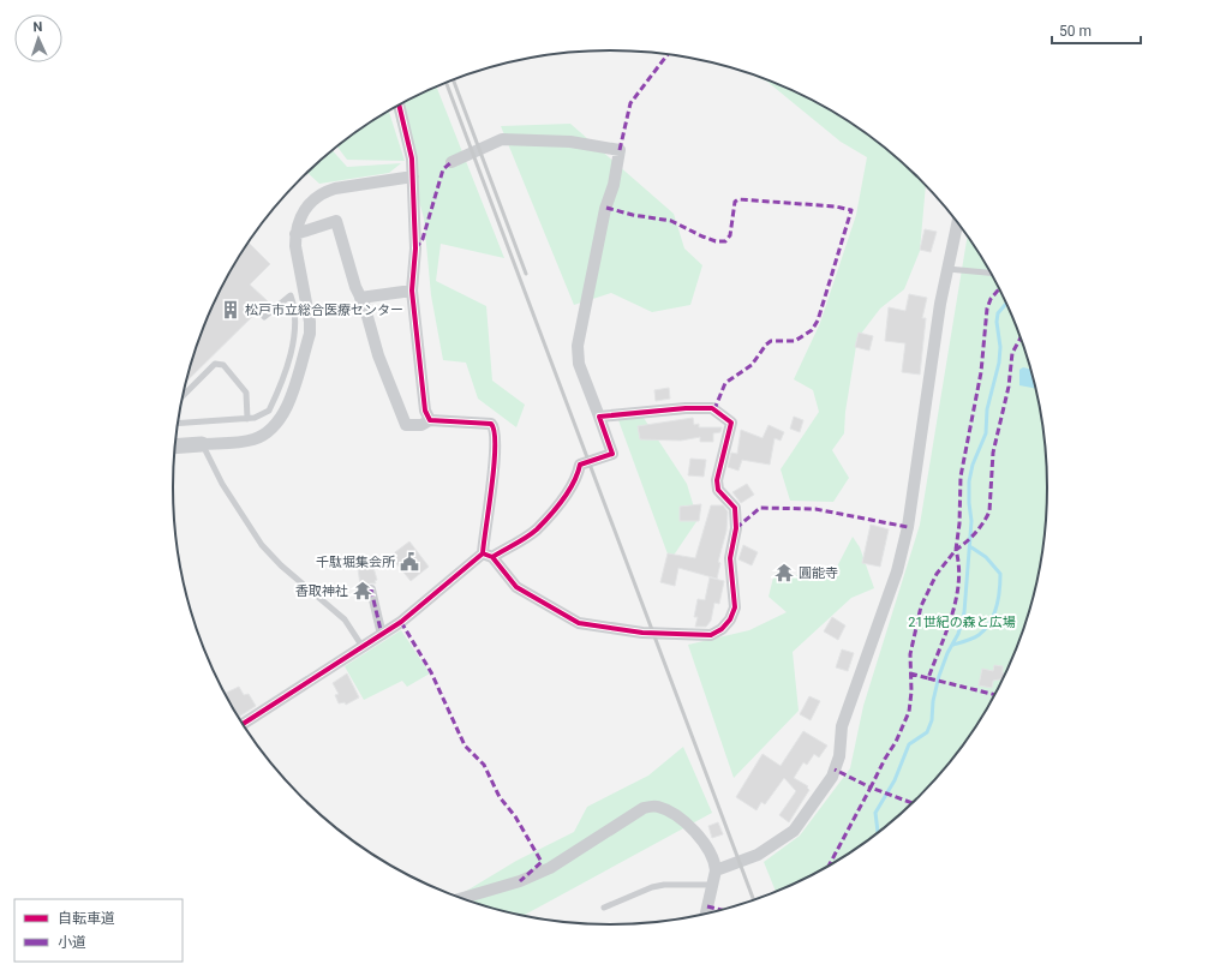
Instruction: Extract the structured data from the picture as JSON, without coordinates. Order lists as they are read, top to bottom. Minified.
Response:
{"parks":["21世紀の森と広場"],"places":{"building":["松戸市立総合医療センター"],"public building":["千駄堀集会所"],"temple":["圓能寺","香取神社"]},"legend":["自転車道","小道"],"scale_bar":"50 m","north":"top"}
